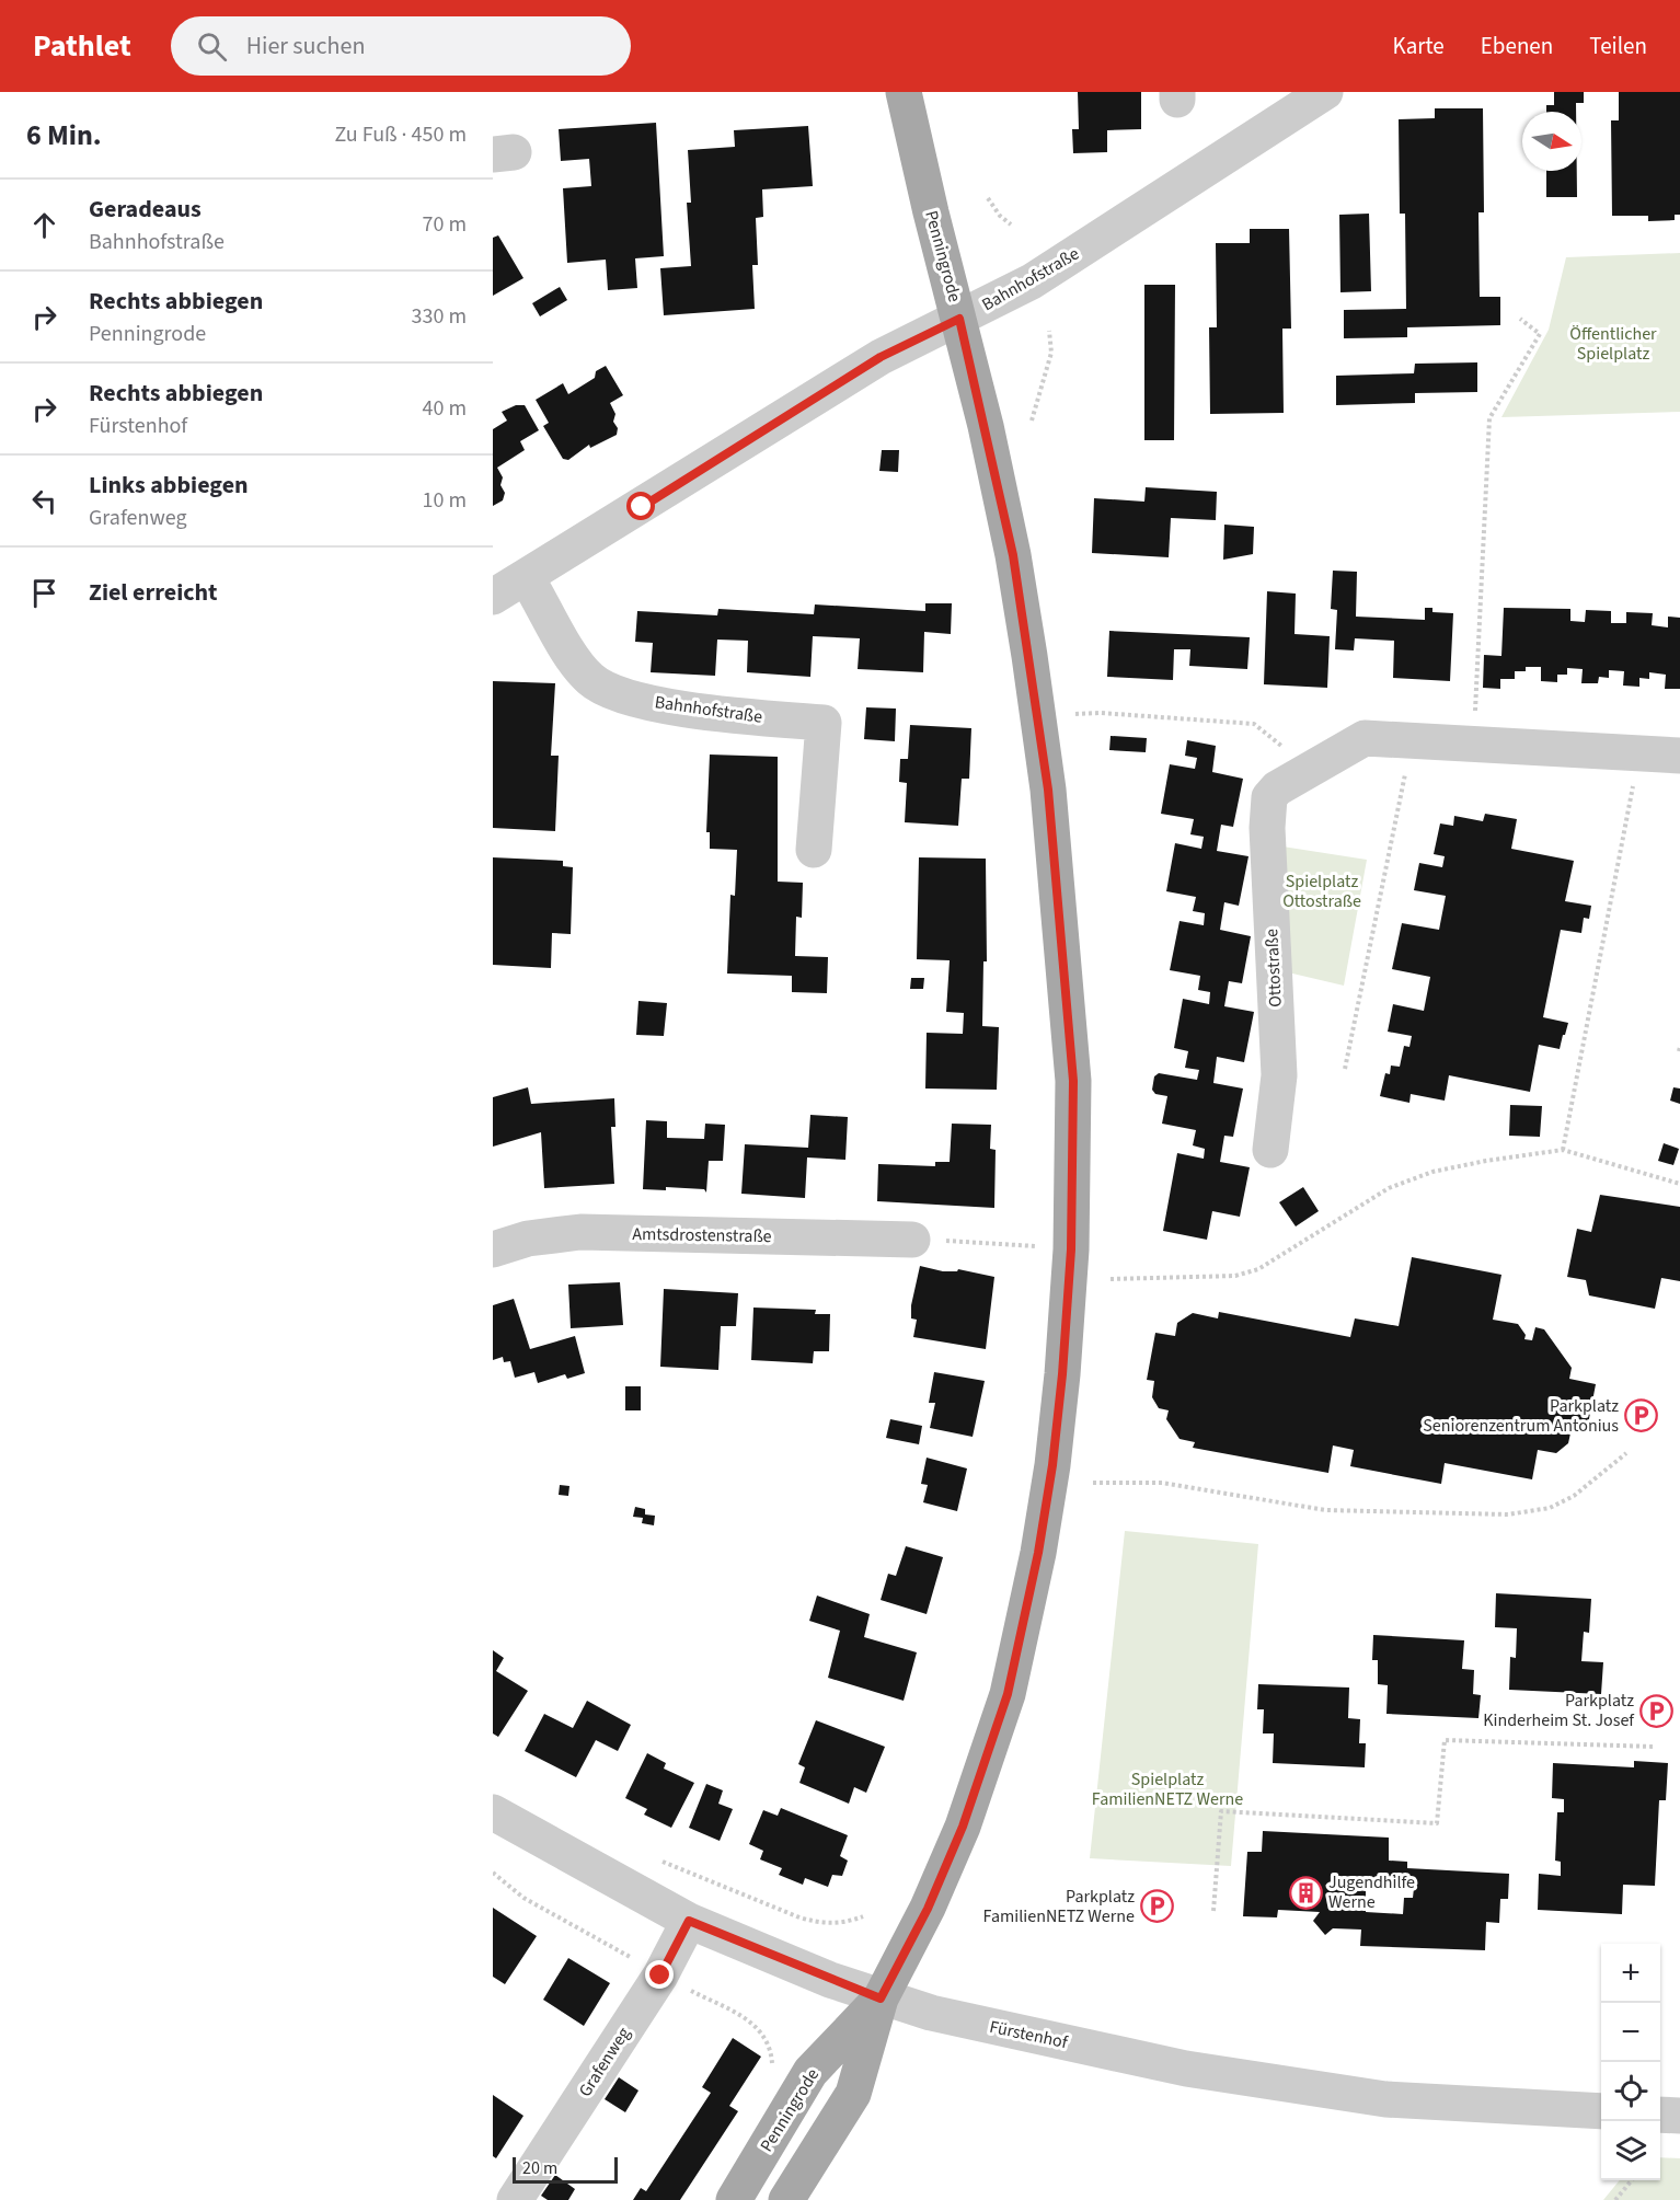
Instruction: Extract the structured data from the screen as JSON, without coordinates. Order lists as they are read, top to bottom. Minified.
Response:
{"streets":{"main road":["Penningrode"],"street":["Bahnhofstraße","Ottostraße","Amtsdrostenstraße","Fürstenhof","Grafenweg"]},"crossings":[["Penningrode","Bahnhofstraße"],["Penningrode","Fürstenhof"],["Fürstenhof","Grafenweg"]],"parks":["Öffentlicher Spielplatz","Spielplatz Ottostraße","Spielplatz FamilienNETZ Werne"],"places":{"parking":["Parkplatz Seniorenzentrum Antonius","Parkplatz Kinderheim St. Josef","Parkplatz FamilienNETZ Werne"],"building":["Jugendhilfe Werne"]},"scale_bar":"20 m","north":"right","page":{"header":"Pathlet","search":"Hier suchen","nav":["Karte","Ebenen","Teilen"],"heading":["6 Min.","Zu Fuß · 450 m"],"list":[["Geradeaus","Bahnhofstraße","70 m"],["Rechts abbiegen","Penningrode","330 m"],["Rechts abbiegen","Fürstenhof","40 m"],["Links abbiegen","Grafenweg","10 m"],"Ziel erreicht"],"map_buttons":["+","−"],"scale":"20 m"}}
